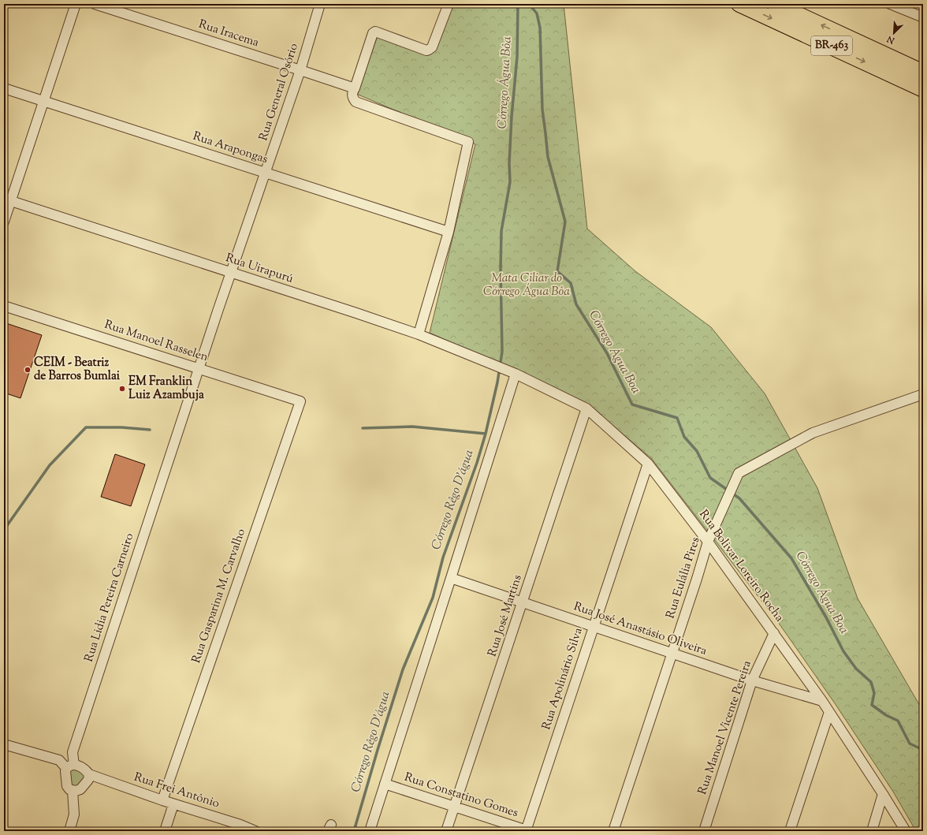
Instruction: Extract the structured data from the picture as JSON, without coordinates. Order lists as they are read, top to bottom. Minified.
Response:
{"streets":{"highway":["BR-463"],"street":["Rua Iracema","Rua General Osório","Rua Arapongas","Rua Uirapurú","Rua Manoel Rasselen","Rua Bolivar Loreiro Rocha","Rua Eulália Pires","Rua Gasparina M. Carvalho","Rua Lidia Pereira Carneiro","Rua José Martins","Rua José Anastásio Oliveira","Rua Apolinário Silva","Rua Manoel Vicente Pereira","Rua Frei Antônio","Rua Constatino Gomes"]},"crossings":[["Rua Iracema","Rua General Osório"],["Rua General Osório","Rua Arapongas"],["Rua General Osório","Rua Uirapurú"],["Rua General Osório","Rua Manoel Rasselen"],["Rua General Osório","Rua Lidia Pereira Carneiro"],["Rua Uirapurú","Rua Bolivar Loreiro Rocha"],["Rua Manoel Rasselen","Rua Gasparina M. Carvalho"],["Rua Bolivar Loreiro Rocha","Rua Eulália Pires"],["Rua Bolivar Loreiro Rocha","Rua José Martins"],["Rua Bolivar Loreiro Rocha","Rua José Anastásio Oliveira"],["Rua Bolivar Loreiro Rocha","Rua Apolinário Silva"],["Rua Bolivar Loreiro Rocha","Rua Manoel Vicente Pereira"],["Rua Eulália Pires","Rua José Anastásio Oliveira"],["Rua Gasparina M. Carvalho","Rua Frei Antônio"],["Rua Lidia Pereira Carneiro","Rua Frei Antônio"],["Rua José Martins","Rua José Anastásio Oliveira"],["Rua José Martins","Rua Constatino Gomes"],["Rua José Anastásio Oliveira","Rua Apolinário Silva"],["Rua José Anastásio Oliveira","Rua Manoel Vicente Pereira"],["Rua Apolinário Silva","Rua Constatino Gomes"]],"water":["Córrego Água Bôa","Córrego Água Boa","Córrego Rêgo D'água"],"parks":["Mata Ciliar do Córrego Água Bôa"],"places":["CEIM - Beatriz de Barros Bumlai","EM Franklin Luiz Azambuja"],"north":"bottom left"}
